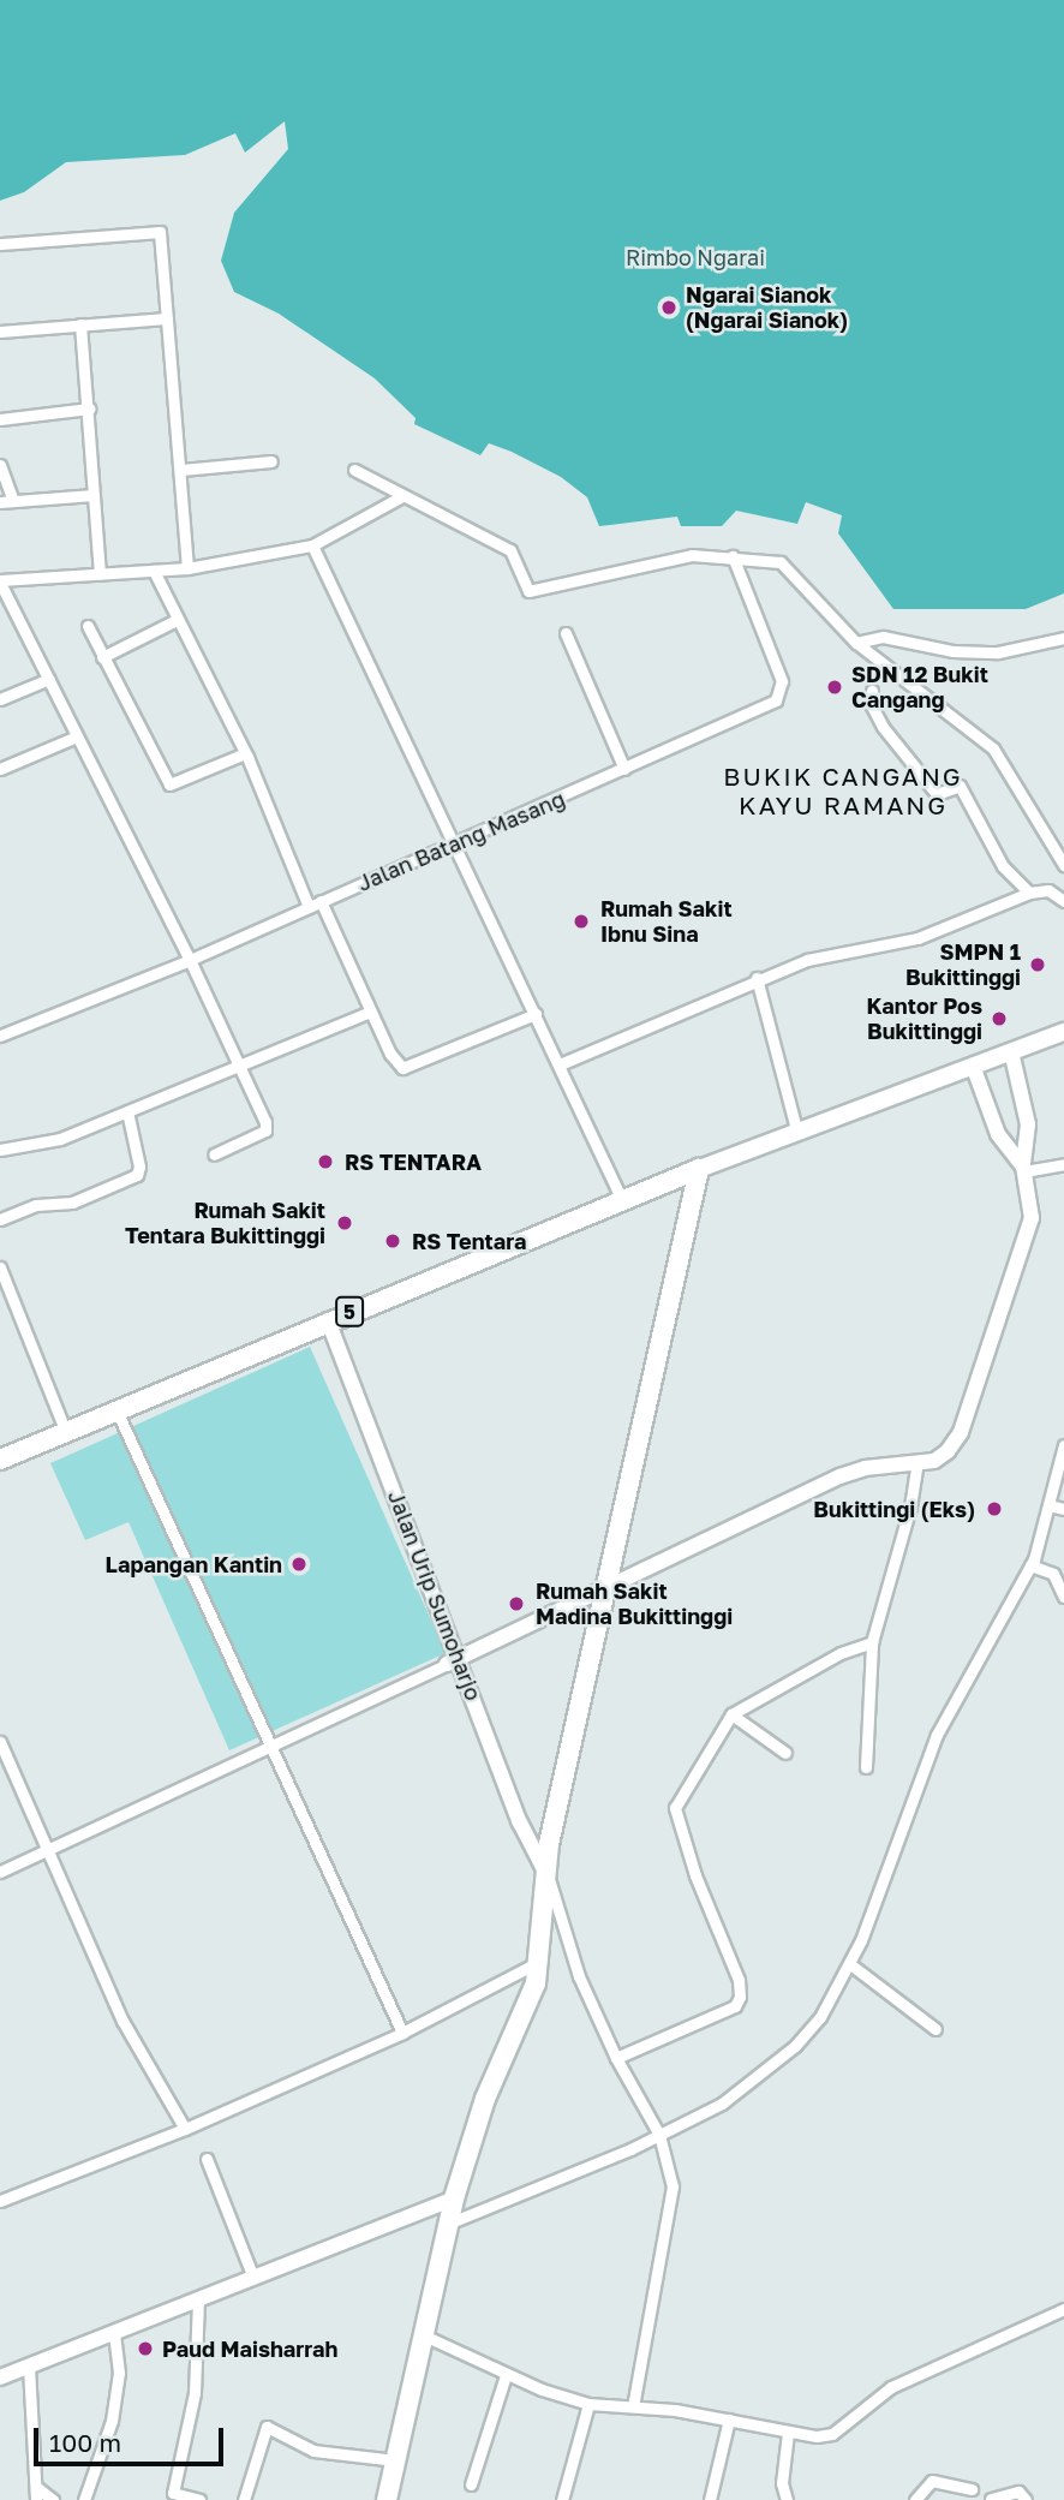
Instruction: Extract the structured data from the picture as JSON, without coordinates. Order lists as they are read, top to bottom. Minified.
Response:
{"streets":{"highway":["5"],"street":["Jalan Batang Masang","Jalan Urip Sumoharjo"]},"crossings":[["5","Jalan Urip Sumoharjo"]],"districts":["BUKIK CANGANG KAYU RAMANG"],"parks":["Rimbo Ngarai"],"places":["Ngarai Sianok (Ngarai Sianok)","SDN 12 Bukit Cangang","Rumah Sakit Ibnu Sina","SMPN 1 Bukittinggi","Kantor Pos Bukittinggi","RS TENTARA","Rumah Sakit Tentara Bukittinggi","RS Tentara","Bukittingi (Eks)","Lapangan Kantin","Rumah Sakit Madina Bukittinggi","Paud Maisharrah"],"scale_bar":"100 m"}
